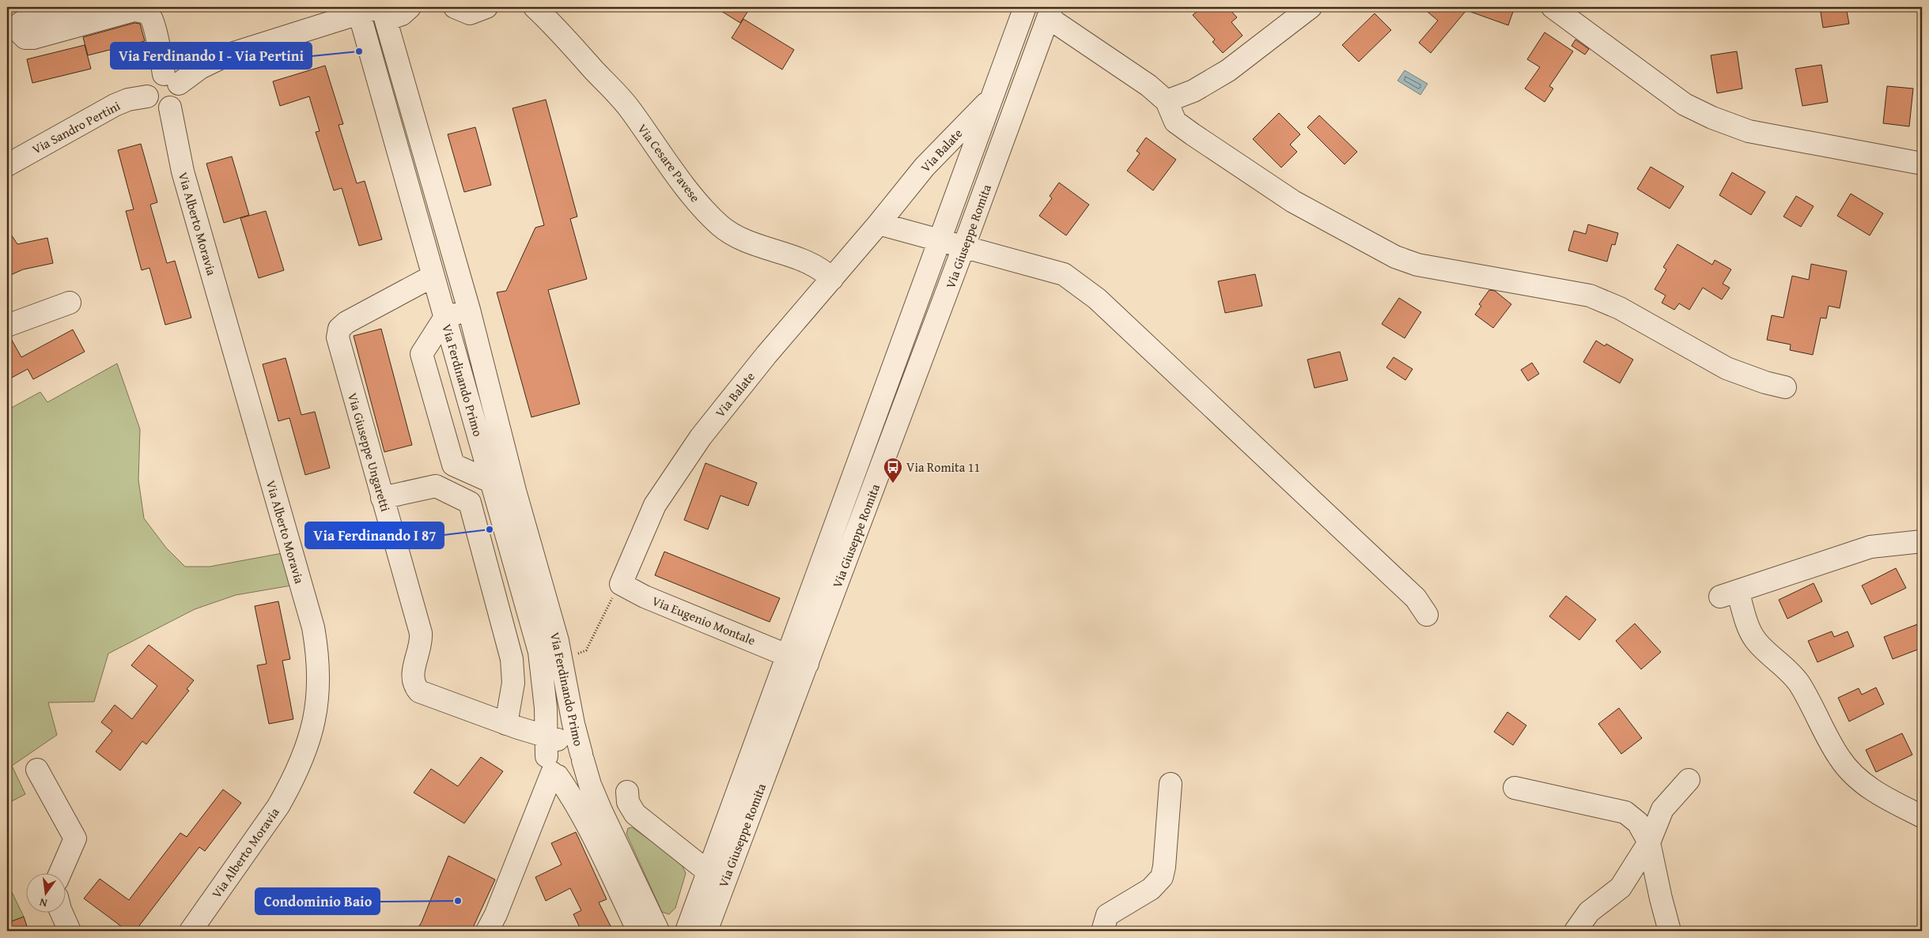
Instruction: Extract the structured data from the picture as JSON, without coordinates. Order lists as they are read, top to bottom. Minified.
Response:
{"streets":{"street":["Via Sandro Pertini","Via Balate","Via Cesare Pavese","Via Alberto Moravia","Via Giuseppe Romita","Via Ferdinando Primo","Via Giuseppe Ungaretti","Via Eugenio Montale"]},"crossings":[["Via Sandro Pertini","Via Alberto Moravia"],["Via Balate","Via Cesare Pavese"],["Via Balate","Via Giuseppe Romita"],["Via Balate","Via Eugenio Montale"],["Via Giuseppe Romita","Via Eugenio Montale"],["Via Ferdinando Primo","Via Giuseppe Ungaretti"]],"places":{"other":["Via Ferdinando I - Via Pertini","Via Ferdinando I 87","Condominio Baio"],"bus stop":["Via Romita 11"]},"north":"bottom"}
